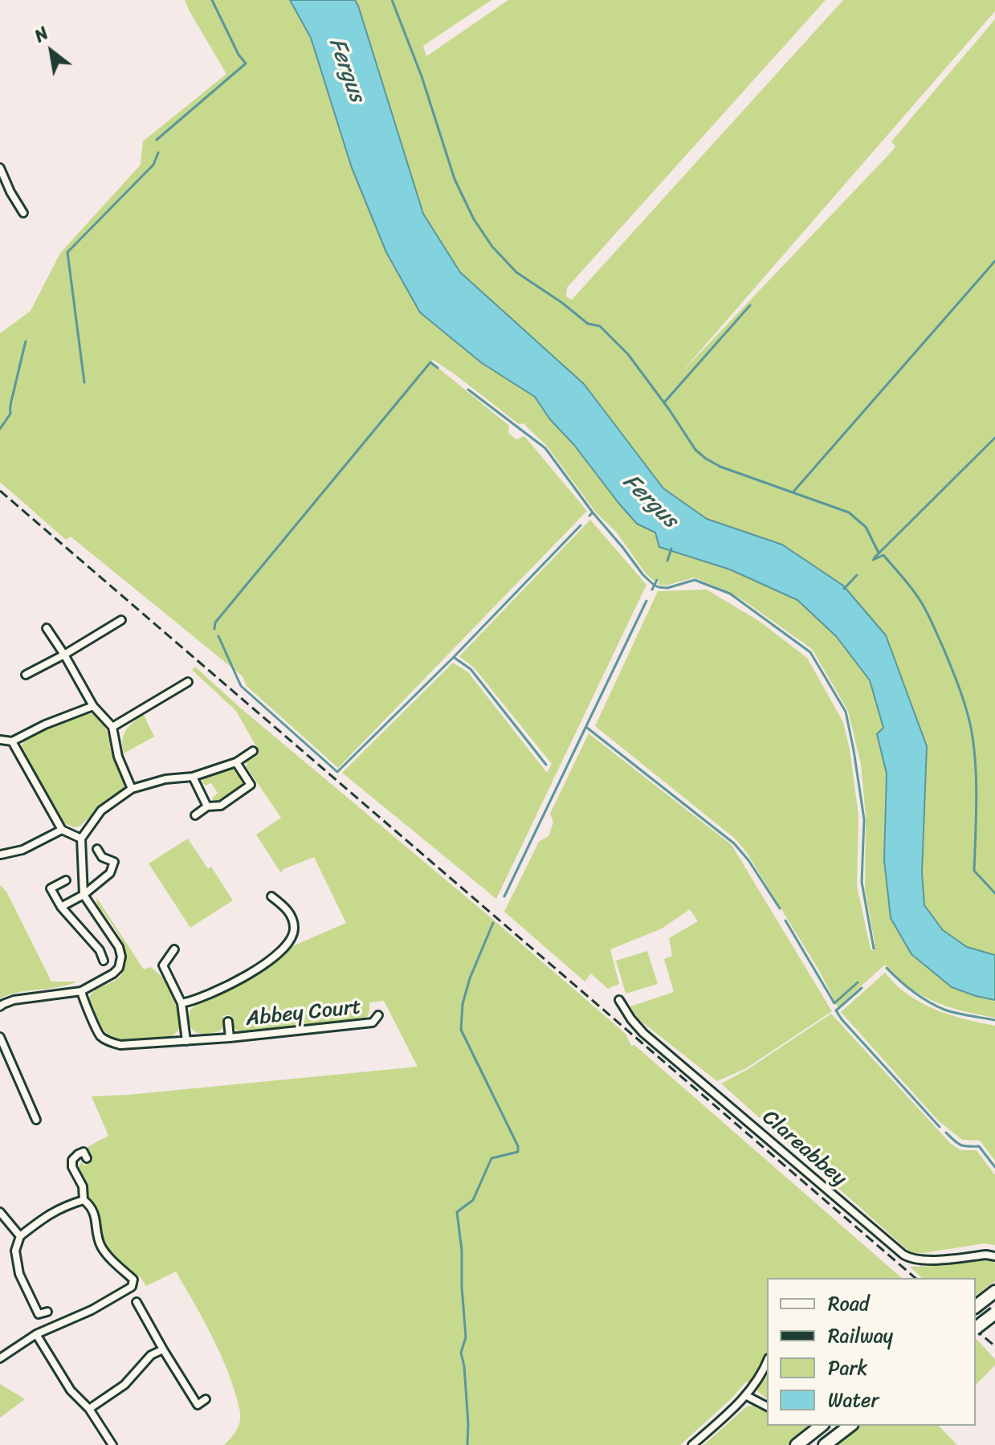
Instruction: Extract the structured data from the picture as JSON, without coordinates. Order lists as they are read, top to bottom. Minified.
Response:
{"streets":{"street":["Abbey Court","Clareabbey"]},"water":["Fergus"],"legend":["Road","Railway","Park","Water"],"north":"top left"}
